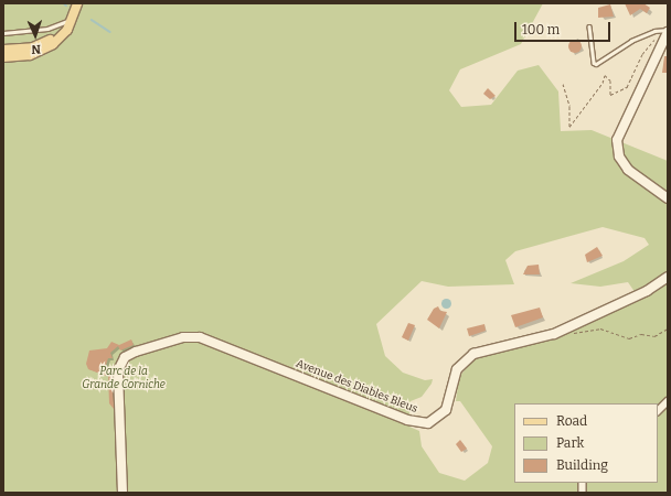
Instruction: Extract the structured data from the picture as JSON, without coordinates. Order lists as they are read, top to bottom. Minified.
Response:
{"streets":{"main road":["Avenue des Diables Bleus"]},"parks":["Parc de la Grande Corniche"],"legend":["Road","Park","Building"],"scale_bar":"100 m","north":"bottom"}
